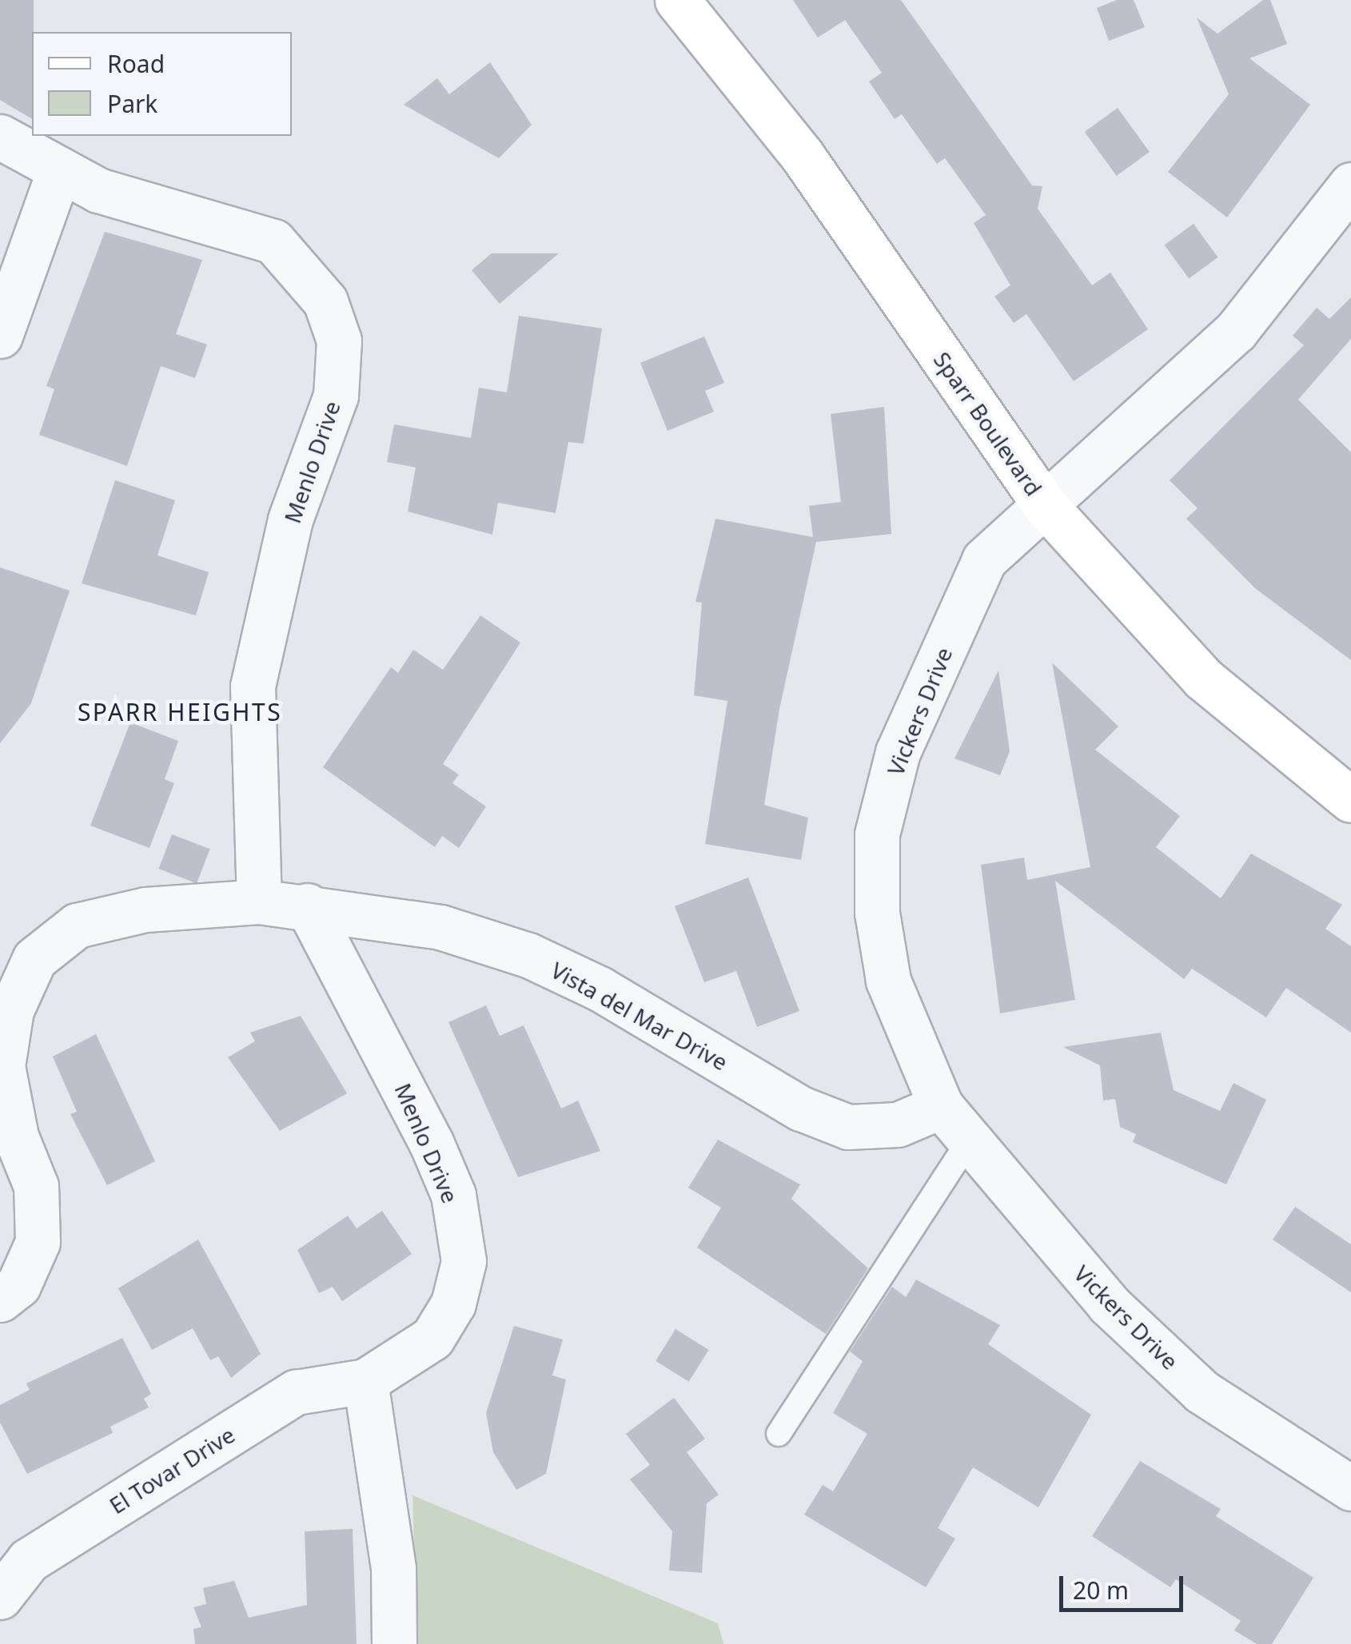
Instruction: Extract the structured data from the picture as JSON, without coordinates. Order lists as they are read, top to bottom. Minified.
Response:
{"streets":{"street":["Sparr Boulevard","Menlo Drive","Vickers Drive","Vista del Mar Drive","El Tovar Drive"]},"crossings":[["Sparr Boulevard","Vickers Drive"],["Menlo Drive","Vista del Mar Drive"],["Menlo Drive","El Tovar Drive"],["Vickers Drive","Vista del Mar Drive"]],"districts":["SPARR HEIGHTS"],"legend":["Road","Park"],"scale_bar":"20 m"}
